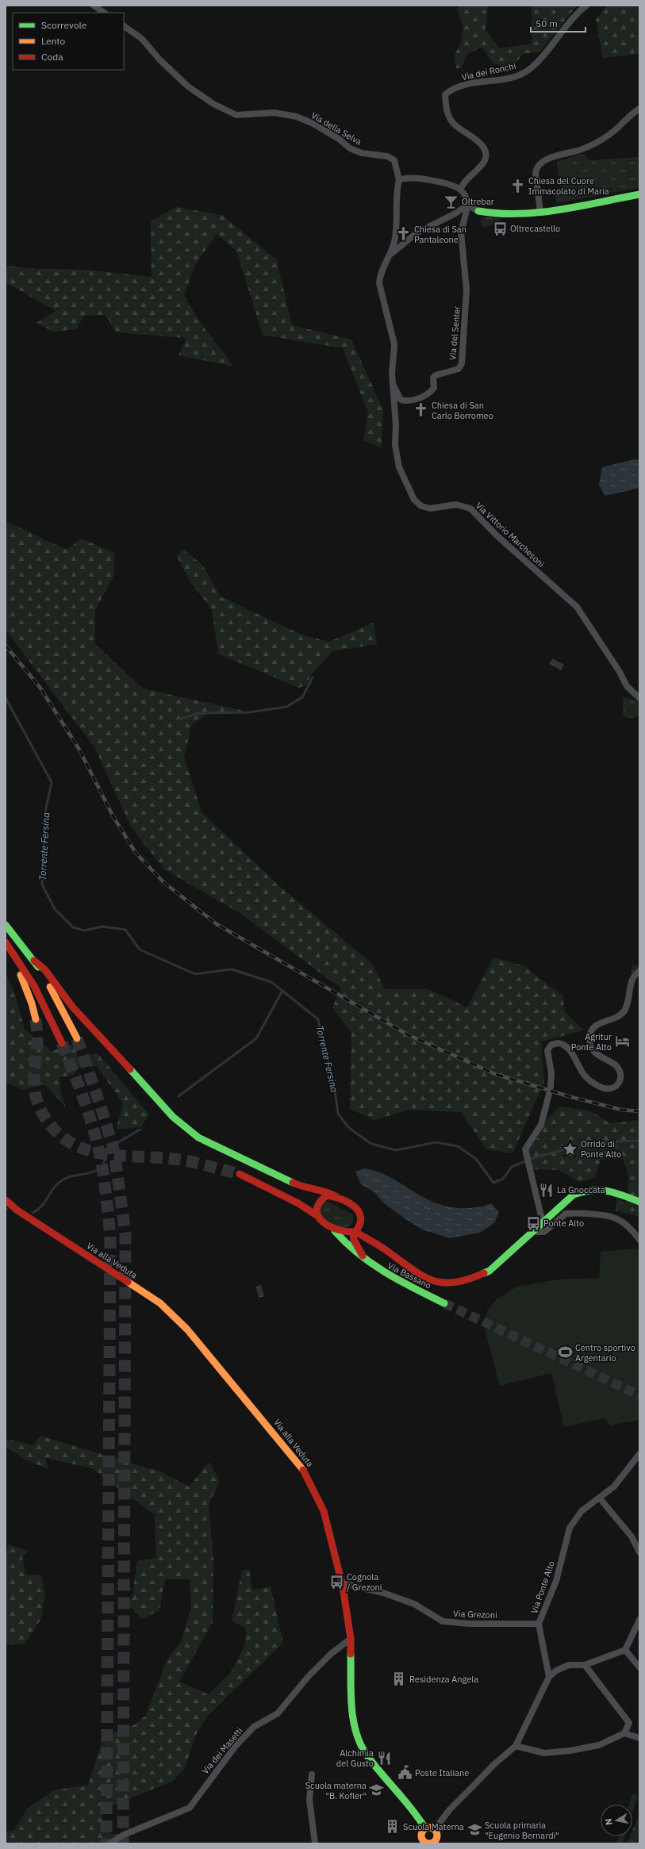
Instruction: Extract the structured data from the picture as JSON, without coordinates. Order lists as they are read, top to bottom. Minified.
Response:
{"streets":{"main road":["Via alla Veduta","Via Bassano"],"street":["Via dei Ronchi","Via della Selva","Via del Senter","Via Vittorio Marchesoni","Via Ponte Alto","Via Grezoni","Via dei Masetti"]},"crossings":[["Via della Selva","Via Vittorio Marchesoni"],["Via del Senter","Via Vittorio Marchesoni"],["Via alla Veduta","Via Grezoni"],["Via alla Veduta","Via dei Masetti"],["Via Ponte Alto","Via Grezoni"]],"water":["Torrente Fersina"],"places":{"church":["Chiesa del Cuore Immacolato di Maria","Chiesa di San Pantaleone","Chiesa di San Carlo Borromeo"],"bar":["Oltrebar"],"bus stop":["Oltrecastello","Ponte Alto","Cognola / Grezoni"],"hotel":["Agritur Ponte Alto"],"place":["Orrido di Ponte Alto"],"restaurant":["La Gnoccata","Alchimia del Gusto"],"sports":["Centro sportivo Argentario"],"building":["Residenza Angela","Scuola Materna"],"public building":["Poste Italiane"],"school or university":["Scuola materna \"B. Kofler\"","Scuola primaria \"Eugenio Bernardi\""]},"legend":["Scorrevole","Lento","Coda"],"scale_bar":"50 m","north":"left"}
